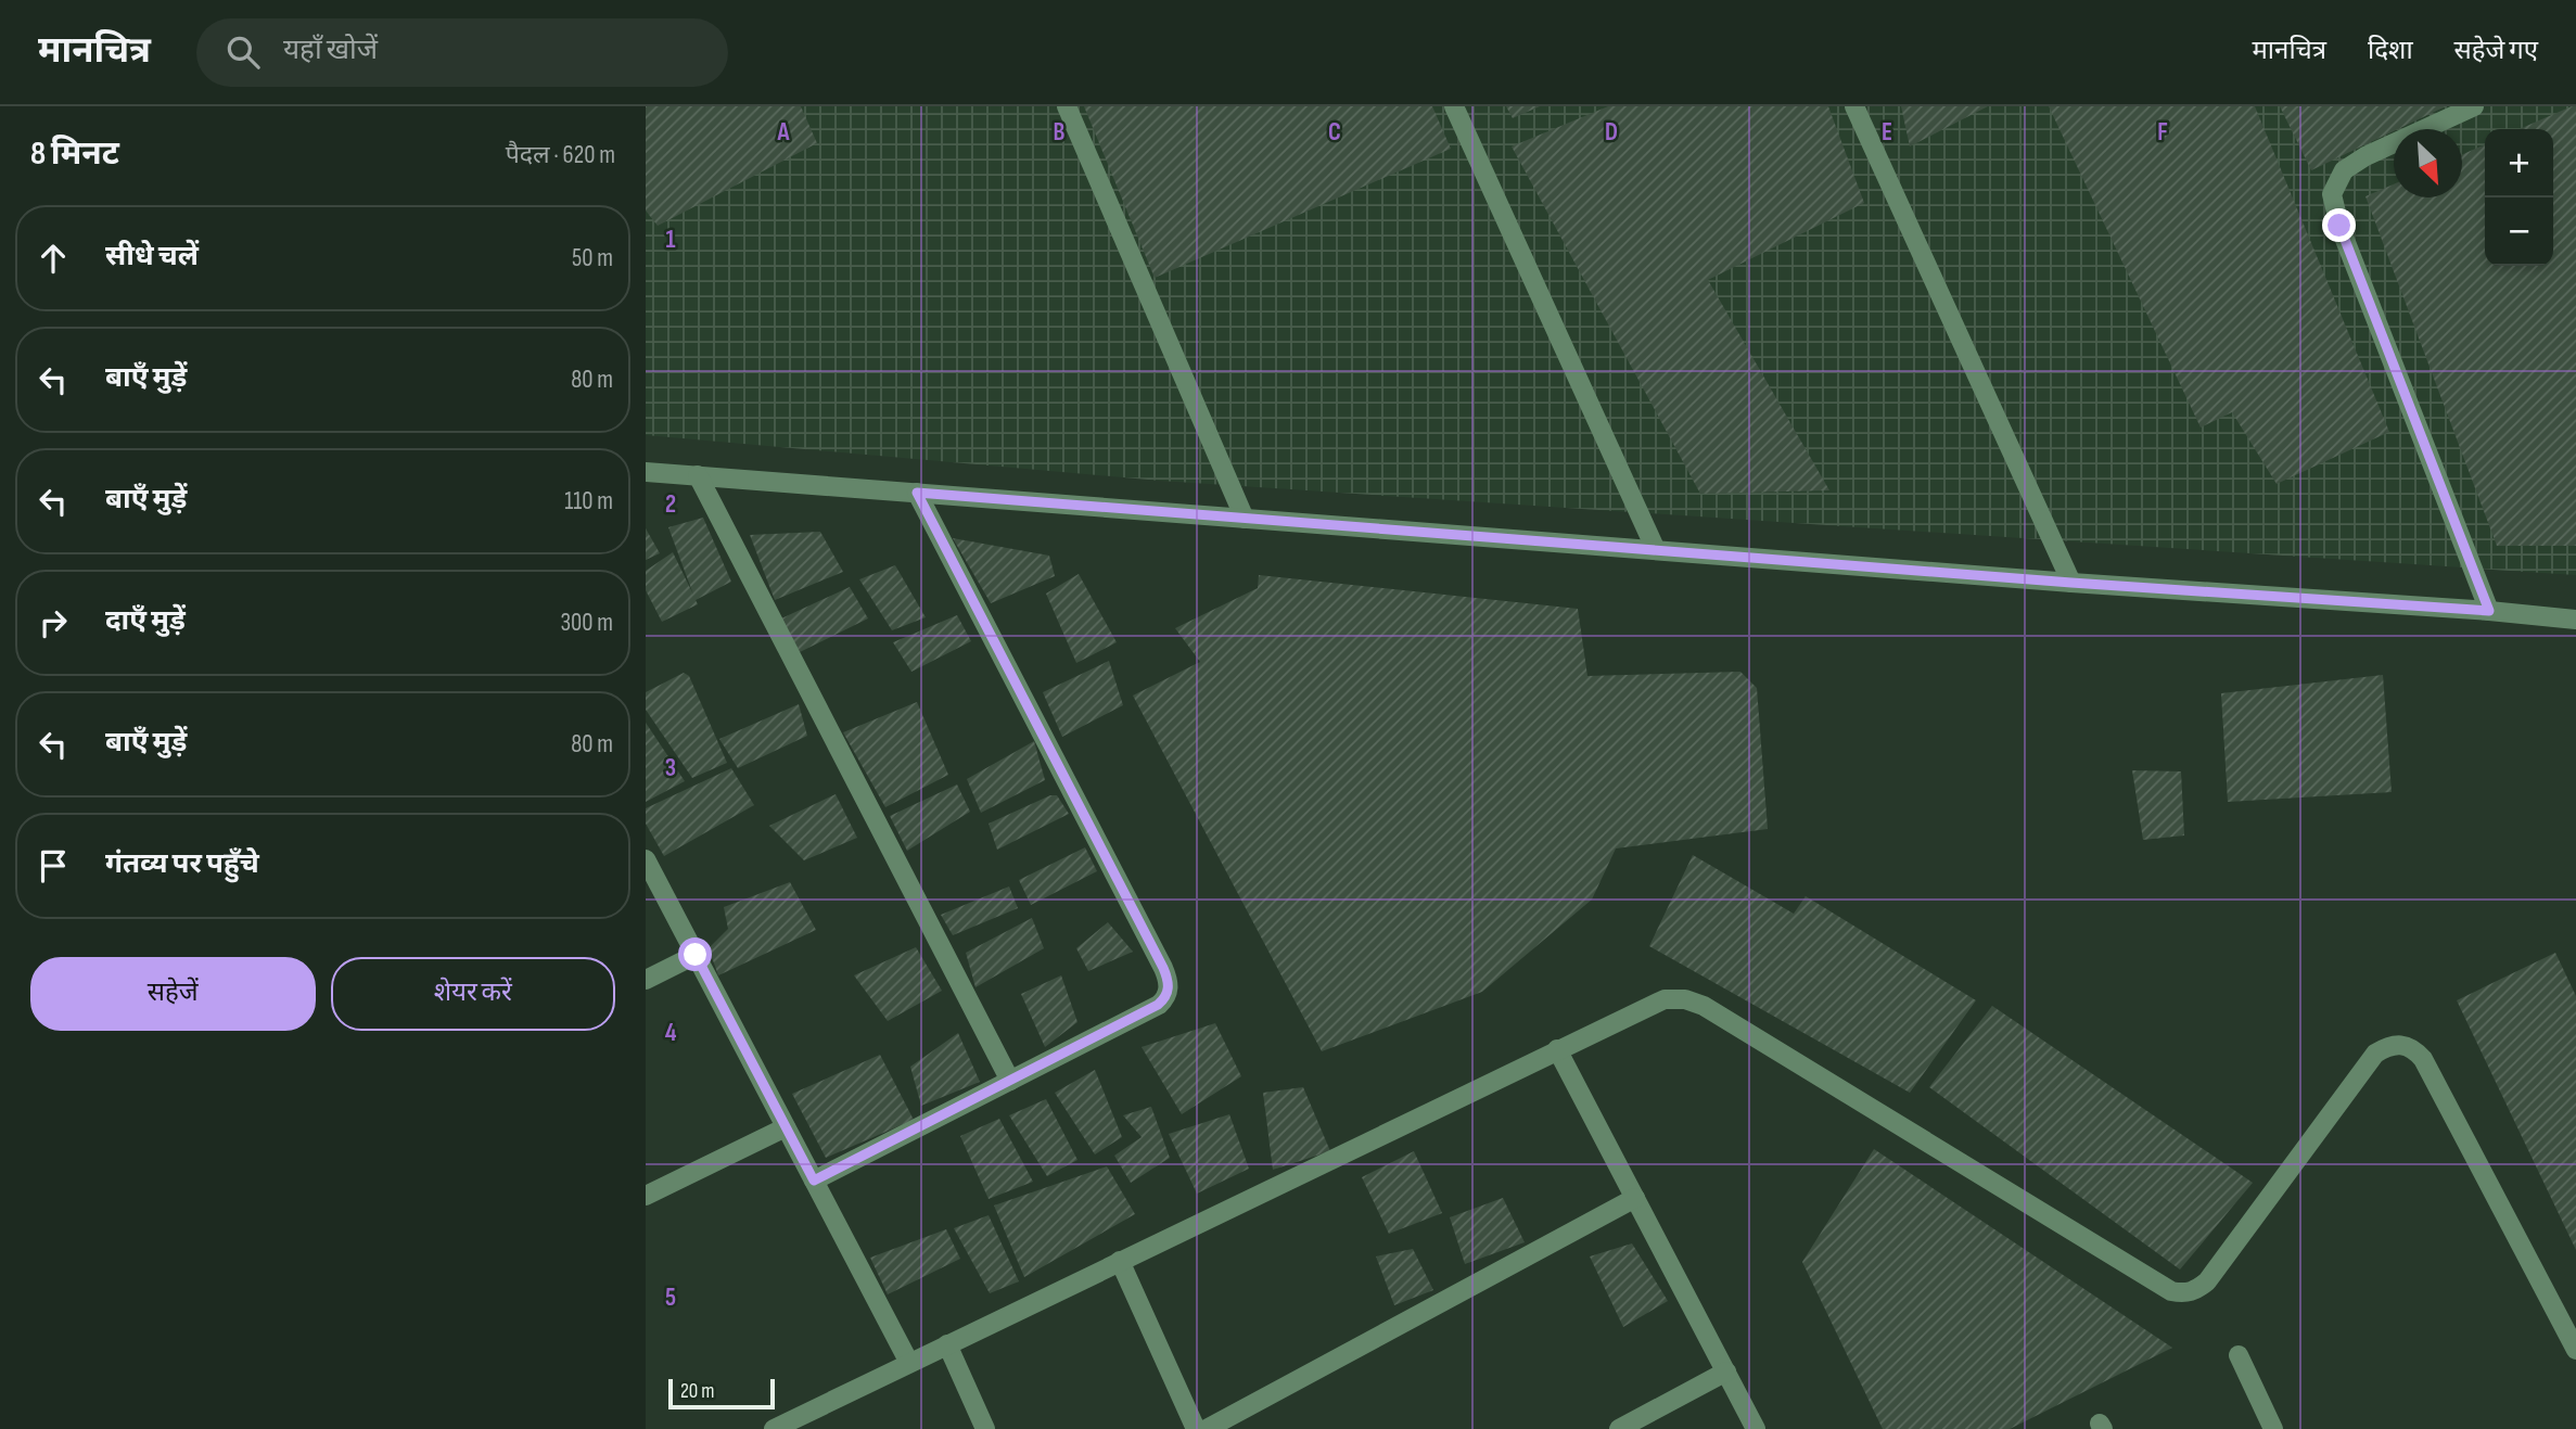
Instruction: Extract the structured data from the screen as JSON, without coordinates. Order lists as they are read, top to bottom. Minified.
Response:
{"scale_bar":"20 m","north":"bottom right","page":{"header":"मानचित्र","search":"यहाँ खोजें","nav":["मानचित्र","दिशा","सहेजे गए"],"heading":["8 मिनट","पैदल · 620 m"],"map_buttons":["+","−"],"list":[["सीधे चलें","50 m"],["बाएँ मुड़ें","80 m"],["बाएँ मुड़ें","110 m"],["दाएँ मुड़ें","300 m"],["बाएँ मुड़ें","80 m"],"गंतव्य पर पहुँचे"],"buttons":["सहेजें","शेयर करें"],"scale":"20 m"},"grid":{"columns":["A","B","C","D","E","F"],"rows":["1","2","3","4","5"]}}
